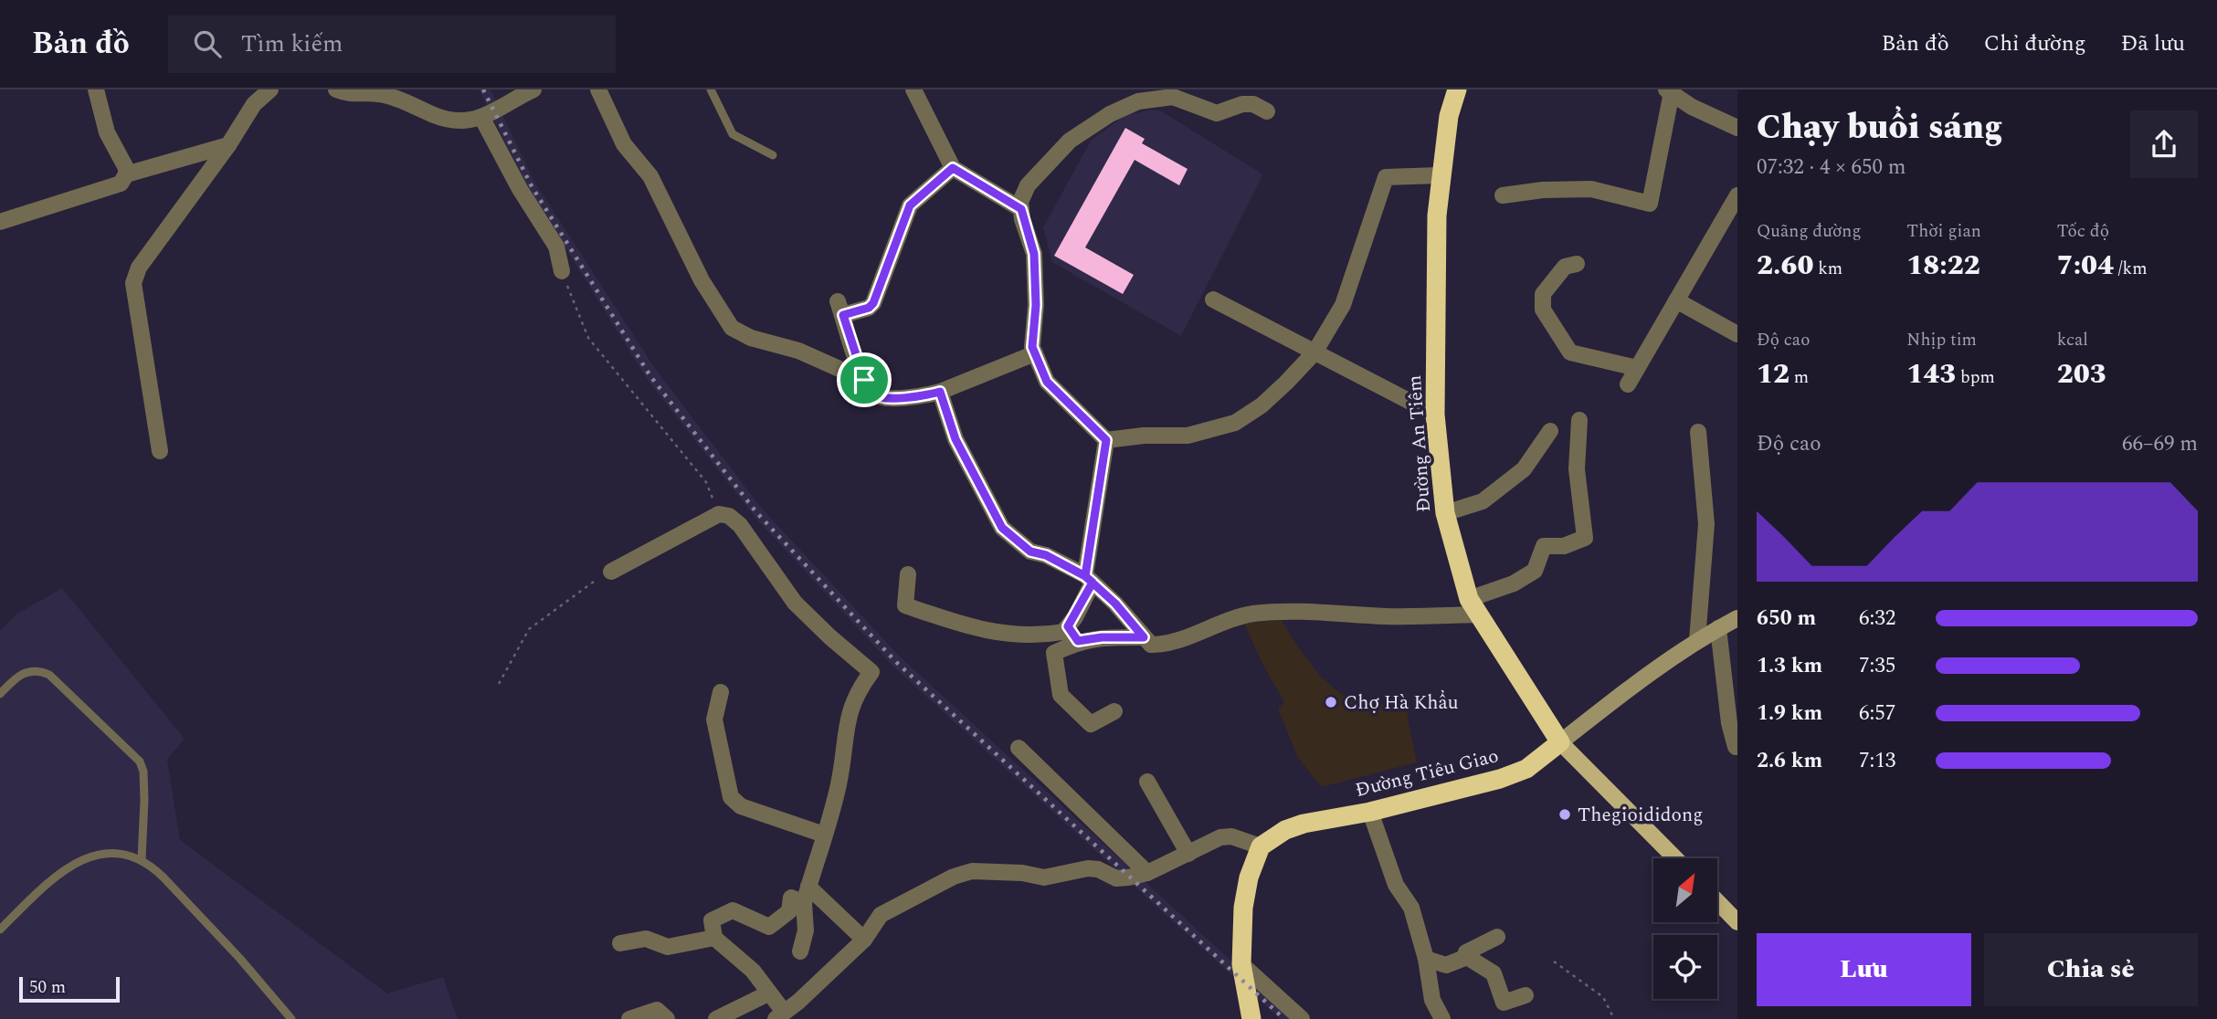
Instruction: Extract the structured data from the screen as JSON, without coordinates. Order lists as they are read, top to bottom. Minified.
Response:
{"streets":{"highway":["Đường An Tiêm","Đường Tiêu Giao"]},"crossings":[["Đường An Tiêm","Đường Tiêu Giao"]],"places":["Chợ Hà Khẩu","Thegioididong"],"scale_bar":"50 m","north":"top right","page":{"header":"Bản đồ","search":"Tìm kiếm","nav":["Bản đồ","Chỉ đường","Đã lưu"],"heading":["Chạy buổi sáng","07:32 · 4 × 650 m"],"stats":[["Quãng đường","2.60 km"],["Thời gian","18:22"],["Tốc độ","7:04 /km"],["Độ cao","12 m"],["Nhịp tim","143 bpm"],["kcal","203"]],"chart":["Độ cao","66–69 m"],"list":[{"name":"650 m","note":"6:32"},{"name":"1.3 km","note":"7:35"},{"name":"1.9 km","note":"6:57"},{"name":"2.6 km","note":"7:13"}],"buttons":["Lưu","Chia sẻ"],"scale":"50 m"}}
